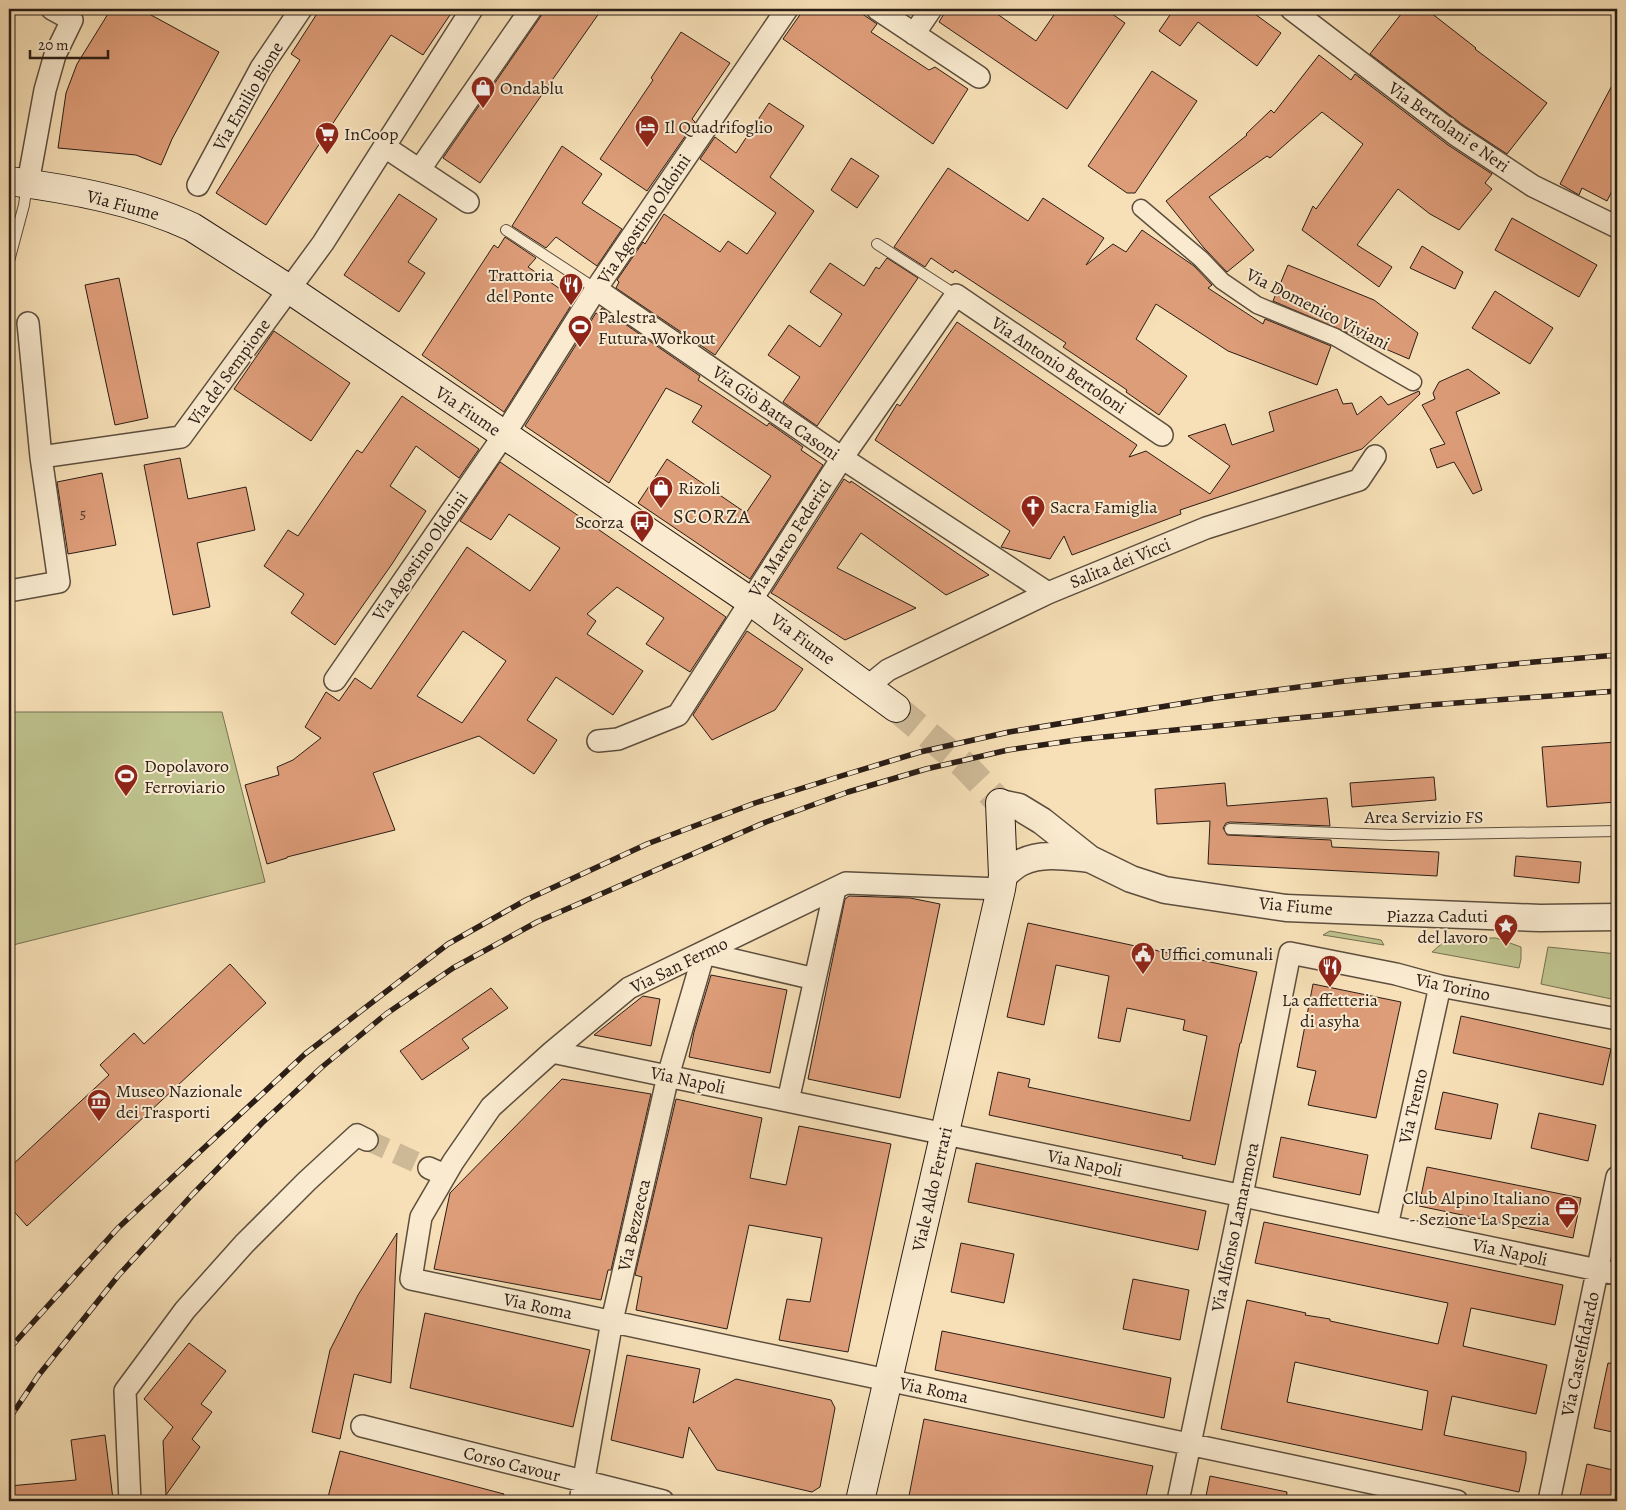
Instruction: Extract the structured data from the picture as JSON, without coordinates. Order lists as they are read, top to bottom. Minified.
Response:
{"streets":{"main road":["Via Fiume","Viale Aldo Ferrari"],"street":["Via Emilio Bione","Via Bertolani e Neri","Via Agostino Oldoini","Via Domenico Viviani","Via Antonio Bertoloni","Via del Sempione","Via Giò Batta Casoni","Via Marco Federici","Salita dei Vicci","Via San Fermo","Via Torino","Via Napoli","Via Trento","Via Bezzecca","Via Alfonso Lamarmora","Via Roma","Via Castelfidardo","Corso Cavour"],"lane":["Area Servizio FS"]},"crossings":[["Via Fiume","Via Agostino Oldoini"],["Via Fiume","Via del Sempione"],["Via Fiume","Via Marco Federici"],["Via Fiume","Salita dei Vicci"],["Via Fiume","Viale Aldo Ferrari"],["Via Agostino Oldoini","Via Giò Batta Casoni"],["Via Antonio Bertoloni","Via Marco Federici"],["Via Giò Batta Casoni","Via Marco Federici"],["Via Giò Batta Casoni","Salita dei Vicci"],["Via San Fermo","Via Napoli"],["Via San Fermo","Viale Aldo Ferrari"],["Via San Fermo","Via Bezzecca"],["Via San Fermo","Via Roma"],["Via Torino","Via Trento"],["Via Torino","Via Alfonso Lamarmora"],["Via Napoli","Via Trento"],["Via Napoli","Viale Aldo Ferrari"],["Via Napoli","Via Bezzecca"],["Via Napoli","Via Alfonso Lamarmora"],["Via Napoli","Via Castelfidardo"],["Viale Aldo Ferrari","Via Roma"],["Via Bezzecca","Via Roma"],["Via Bezzecca","Corso Cavour"],["Via Alfonso Lamarmora","Via Roma"]],"districts":["SCORZA"],"places":{"shop":["Ondablu","Rizoli"],"hotel":["Il Quadrifoglio"],"supermarket":["InCoop"],"restaurant":["Trattoria del Ponte","La caffetteria di asyha"],"sports":["Palestra Futura Workout","Dopolavoro Ferroviario"],"church":["Sacra Famiglia"],"bus stop":["Scorza"],"place":["Piazza Caduti del lavoro"],"public building":["Uffici comunali"],"museum":["Museo Nazionale dei Trasporti"],"office":["Club Alpino Italiano - Sezione La Spezia"]},"house_numbers":["5"],"scale_bar":"20 m"}
